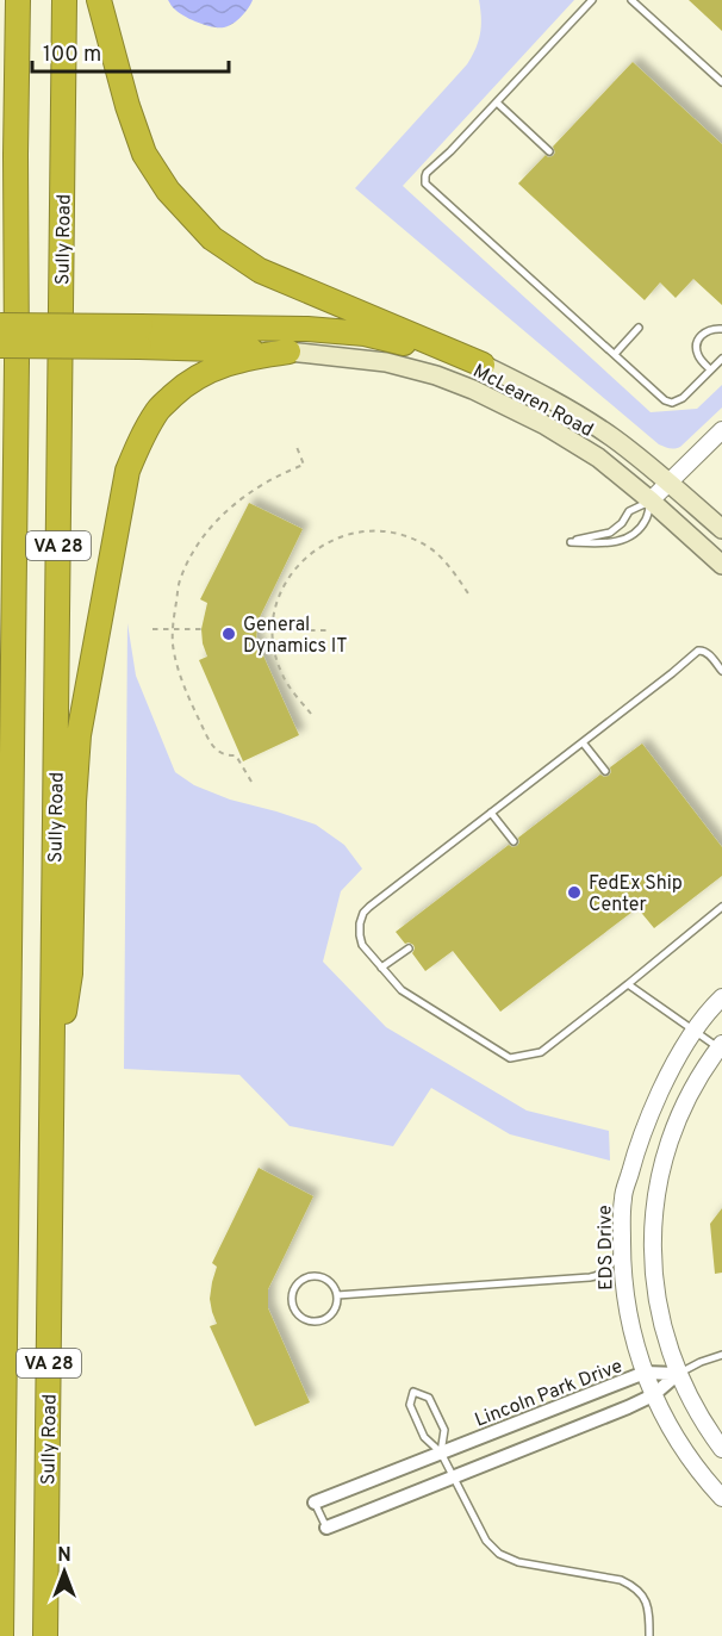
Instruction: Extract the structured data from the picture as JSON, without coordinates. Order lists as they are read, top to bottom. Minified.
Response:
{"streets":{"highway":["Sully Road","VA 28"],"main road":["McLearen Road"],"street":["EDS Drive","Lincoln Park Drive"]},"crossings":[["EDS Drive","Lincoln Park Drive"]],"places":["General Dynamics IT","FedEx Ship Center"],"scale_bar":"100 m","north":"top"}
